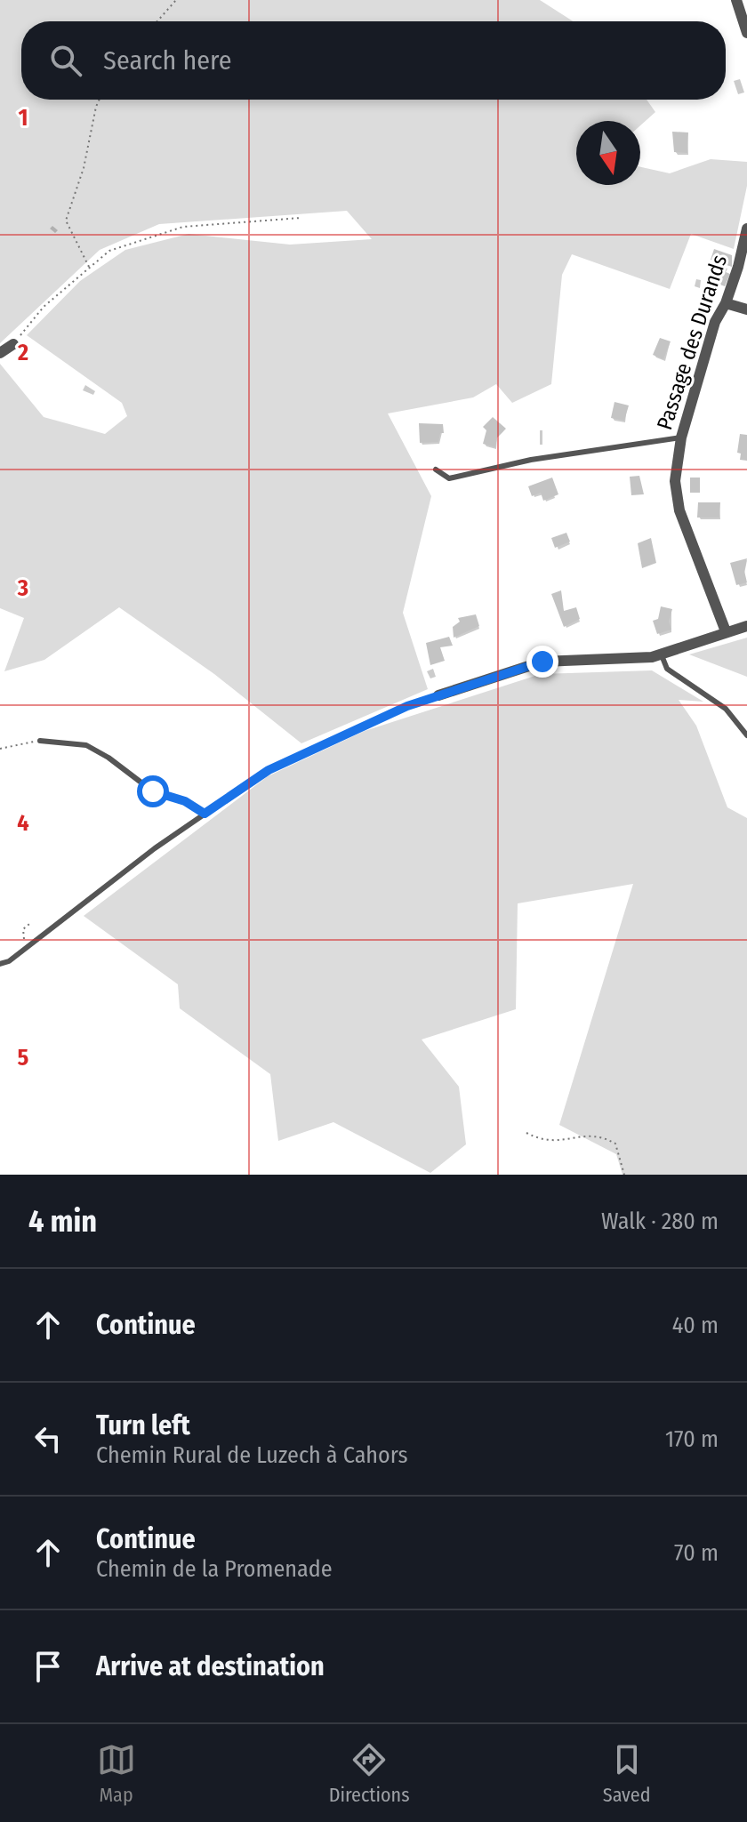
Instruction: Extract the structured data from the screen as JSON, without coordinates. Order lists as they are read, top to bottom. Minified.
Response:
{"streets":{"street":["Passage des Durands"]},"north":"bottom","page":{"search":"Search here","heading":["4 min","Walk · 280 m"],"list":[["Continue","40 m"],["Turn left","Chemin Rural de Luzech à Cahors","170 m"],["Continue","Chemin de la Promenade","70 m"],"Arrive at destination"],"nav":["Map","Directions","Saved"]},"grid":{"rows":["1","2","3","4","5"]}}
